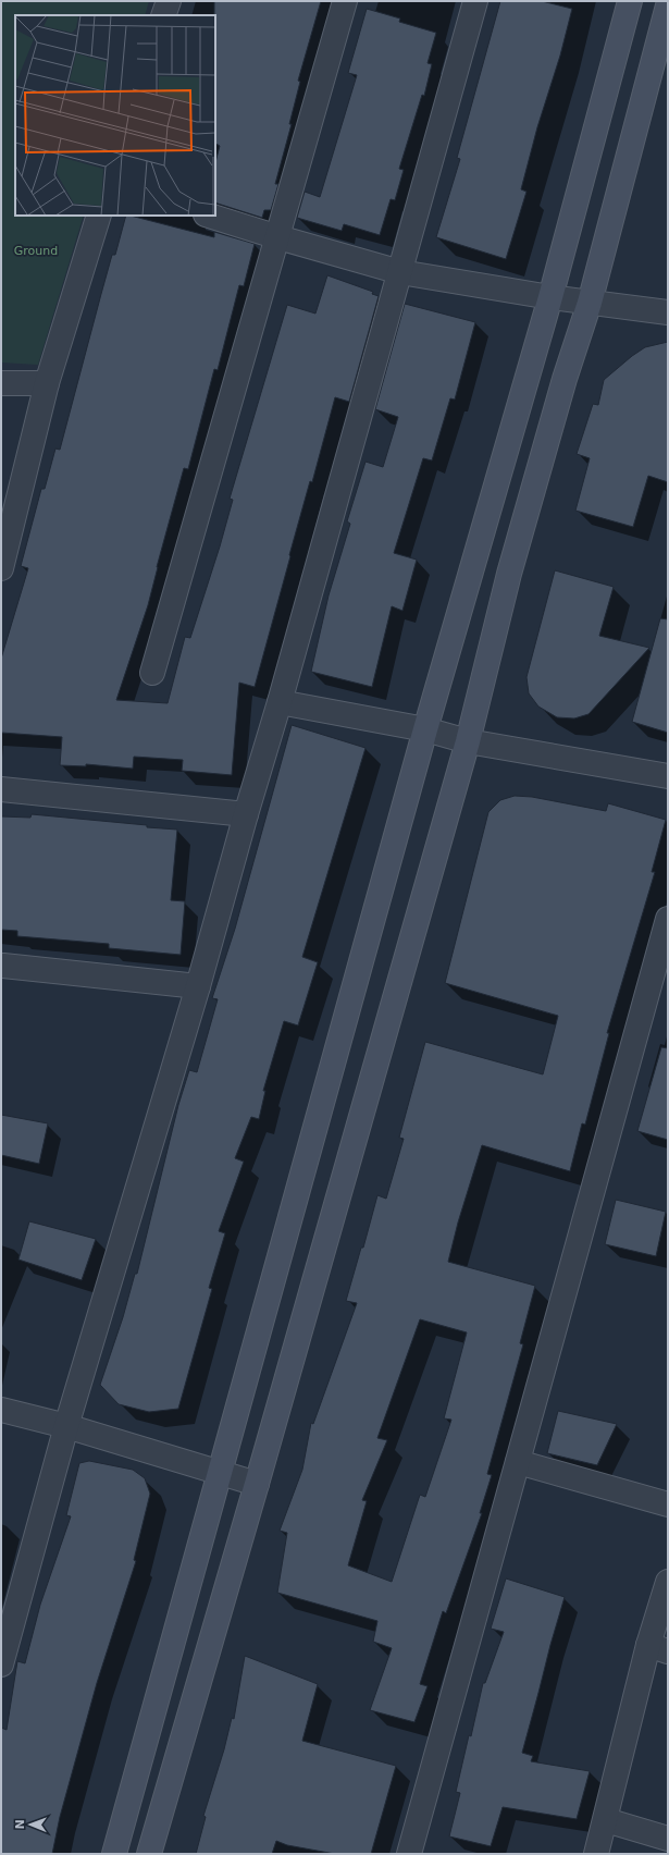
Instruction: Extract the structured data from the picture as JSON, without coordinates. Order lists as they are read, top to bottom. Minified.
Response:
{"parks":["Ground"],"north":"left"}
